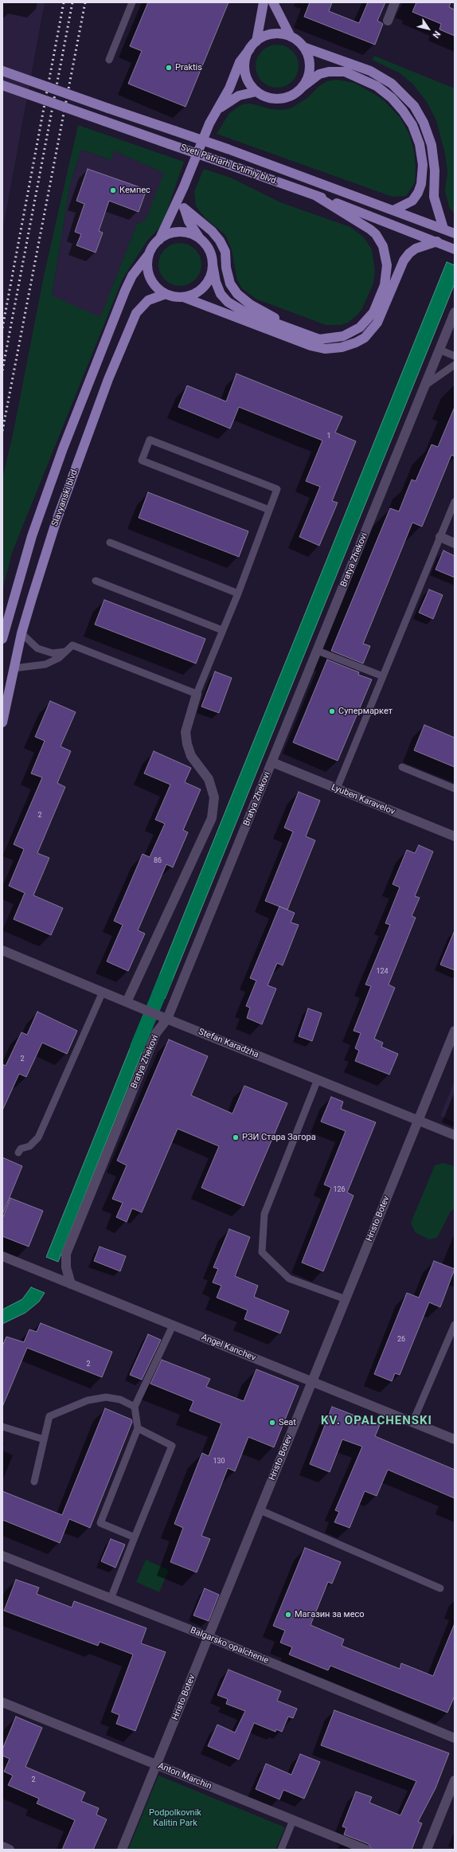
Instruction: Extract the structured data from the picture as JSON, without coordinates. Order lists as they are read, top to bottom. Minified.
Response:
{"streets":{"main road":["Sveti Patriarh Evtimiy blvd.","Slavyanski blvd."],"street":["Bratya Zhekovi","Lyuben Karavelov","Stefan Karadzha","Hristo Botev","Angel Kanchev","Balgarsko opalchenie","Anton Marchin"]},"crossings":[["Bratya Zhekovi","Lyuben Karavelov"],["Bratya Zhekovi","Stefan Karadzha"],["Bratya Zhekovi","Angel Kanchev"],["Stefan Karadzha","Hristo Botev"],["Hristo Botev","Angel Kanchev"],["Hristo Botev","Balgarsko opalchenie"],["Hristo Botev","Anton Marchin"]],"districts":["KV. OPALCHENSKI"],"parks":["Podpolkovnik Kalitin Park"],"places":["Praktis","Кемпес","Супермаркет","РЗИ Стара Загора","Seat","Магазин за месо"],"house_numbers":["1","2","86","124","2","126","26","2","130","2"],"north":"bottom right"}
